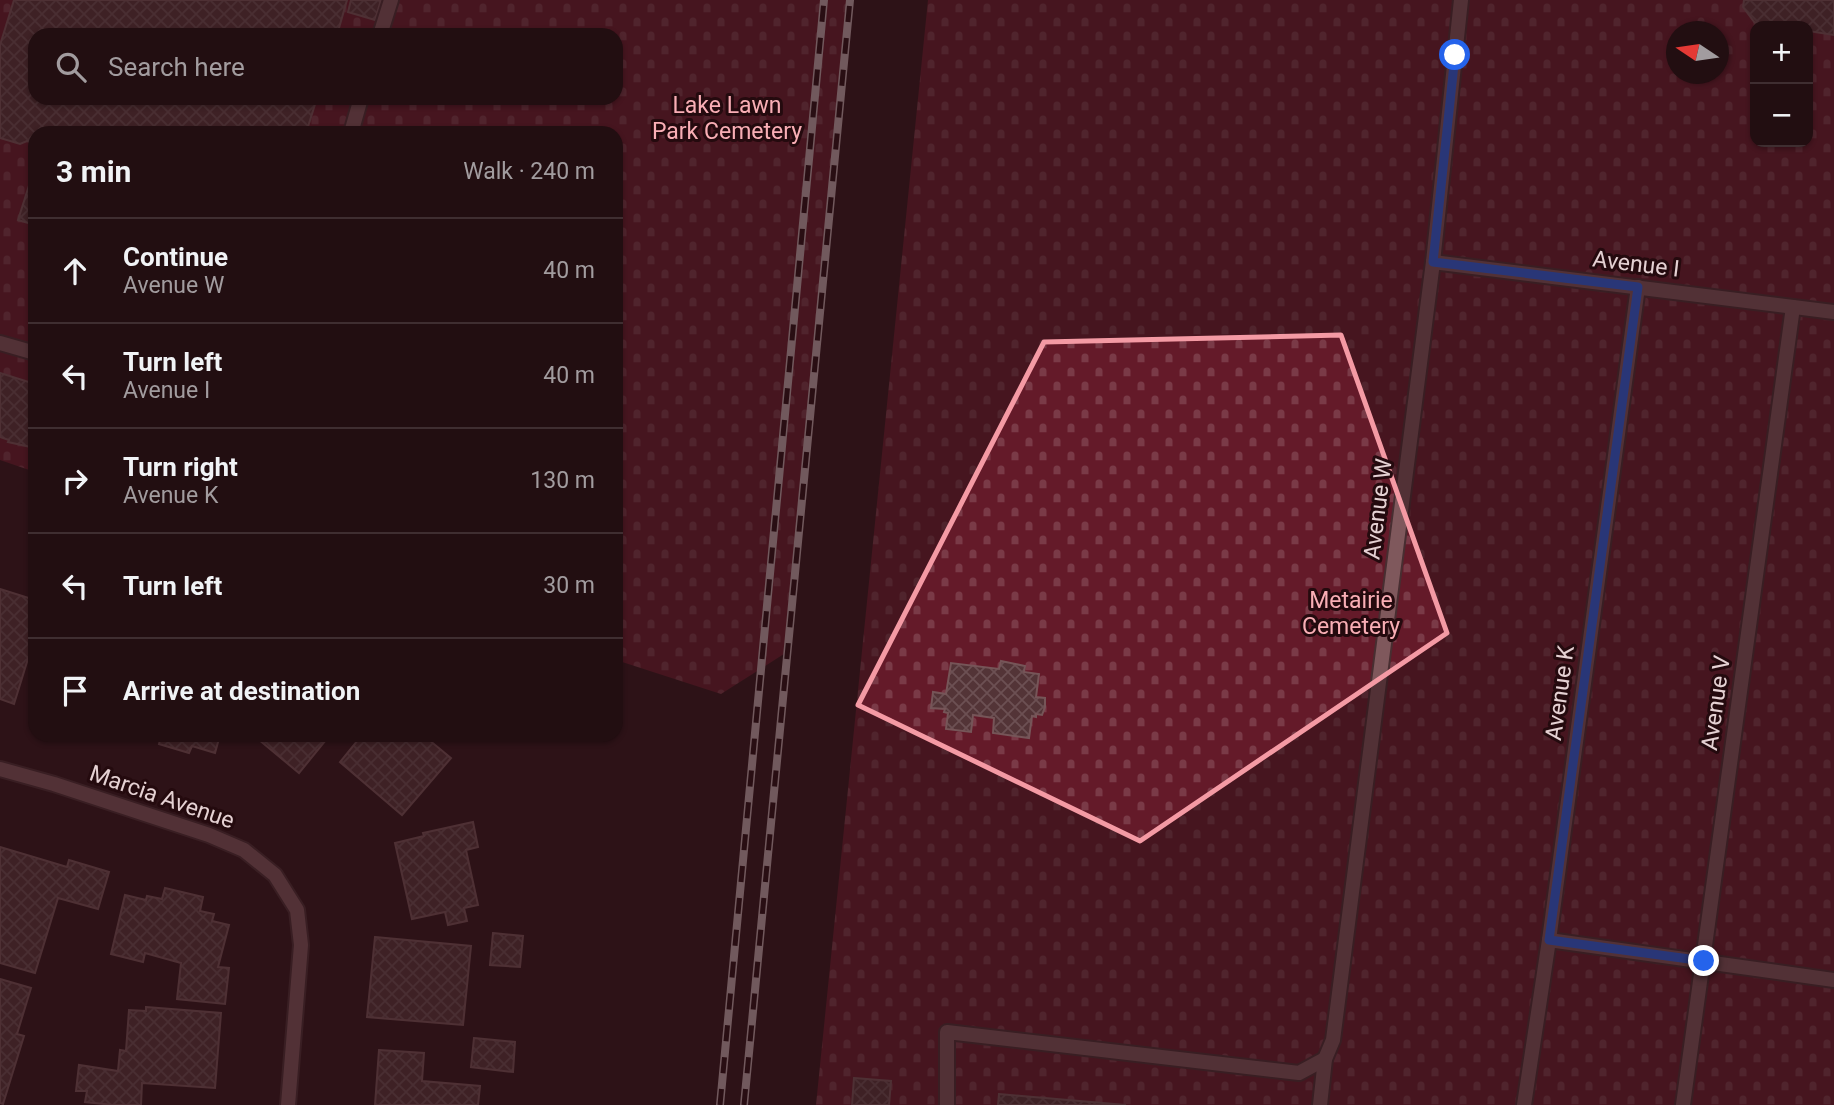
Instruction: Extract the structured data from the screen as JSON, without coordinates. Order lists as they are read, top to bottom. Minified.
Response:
{"streets":{"street":["Avenue I","Avenue W","Avenue K","Avenue V","Marcia Avenue"]},"crossings":[["Avenue I","Avenue W"],["Avenue I","Avenue K"],["Avenue I","Avenue V"]],"parks":["Lake Lawn Park Cemetery","Metairie Cemetery"],"north":"left","page":{"map_buttons":["+","−"],"search":"Search here","heading":["3 min","Walk · 240 m"],"list":[["Continue","Avenue W","40 m"],["Turn left","Avenue I","40 m"],["Turn right","Avenue K","130 m"],["Turn left","30 m"],"Arrive at destination"]}}
